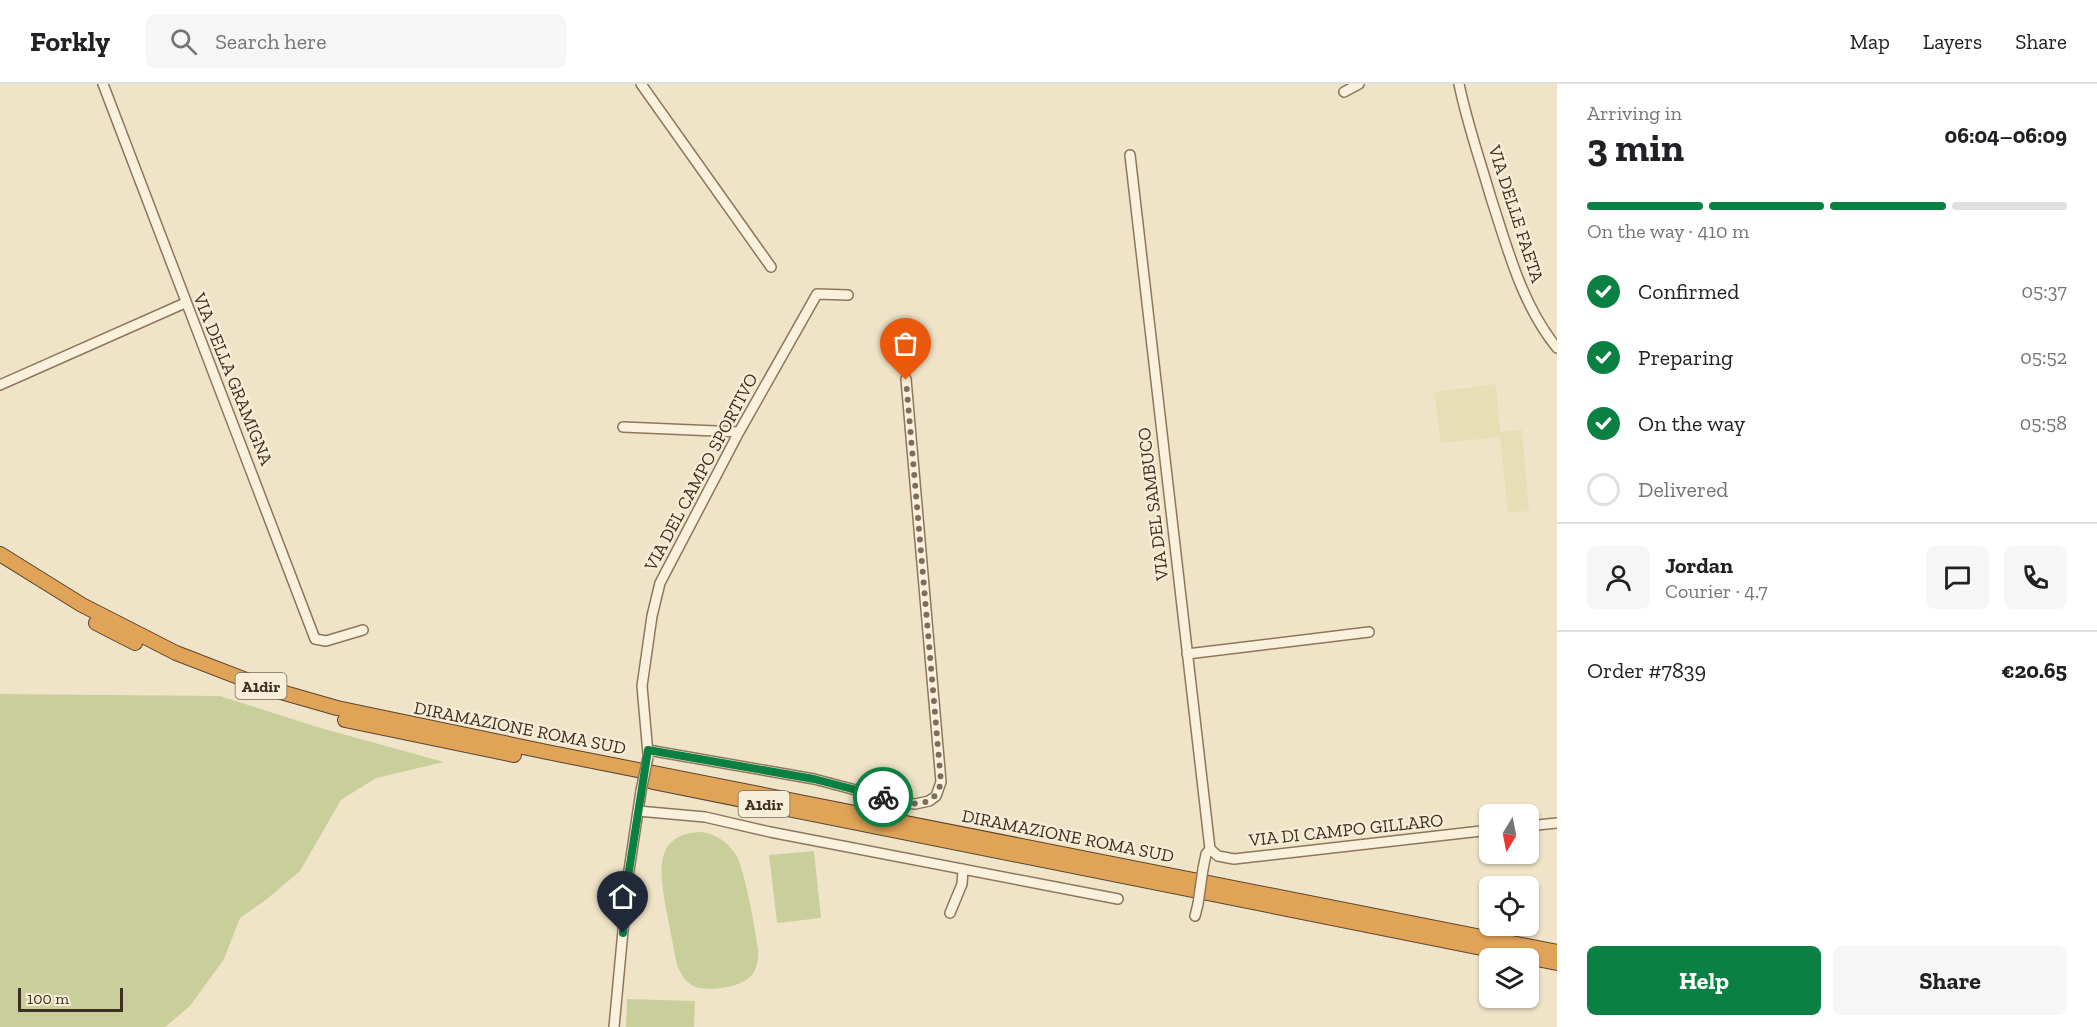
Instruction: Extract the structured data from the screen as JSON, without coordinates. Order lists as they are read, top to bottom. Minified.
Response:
{"streets":{"highway":["A1dir","DIRAMAZIONE ROMA SUD"],"street":["VIA DELLE FAETA","VIA DELLA GRAMIGNA","VIA DEL CAMPO SPORTIVO","VIA DEL SAMBUCO","VIA DI CAMPO GILLARO"]},"crossings":[["VIA DEL SAMBUCO","VIA DI CAMPO GILLARO"]],"scale_bar":"100 m","north":"bottom","page":{"header":"Forkly","search":"Search here","nav":["Map","Layers","Share"],"heading":["3 min","Arriving in","06:04–06:09"],"panel":["Jordan","Courier · 4.7","Order #7839","€20.65"],"bar":"On the way · 410 m","list":[["Confirmed","05:37"],["Preparing","05:52"],["On the way","05:58"],"Delivered"],"buttons":["Help","Share"],"scale":"100 m"}}
